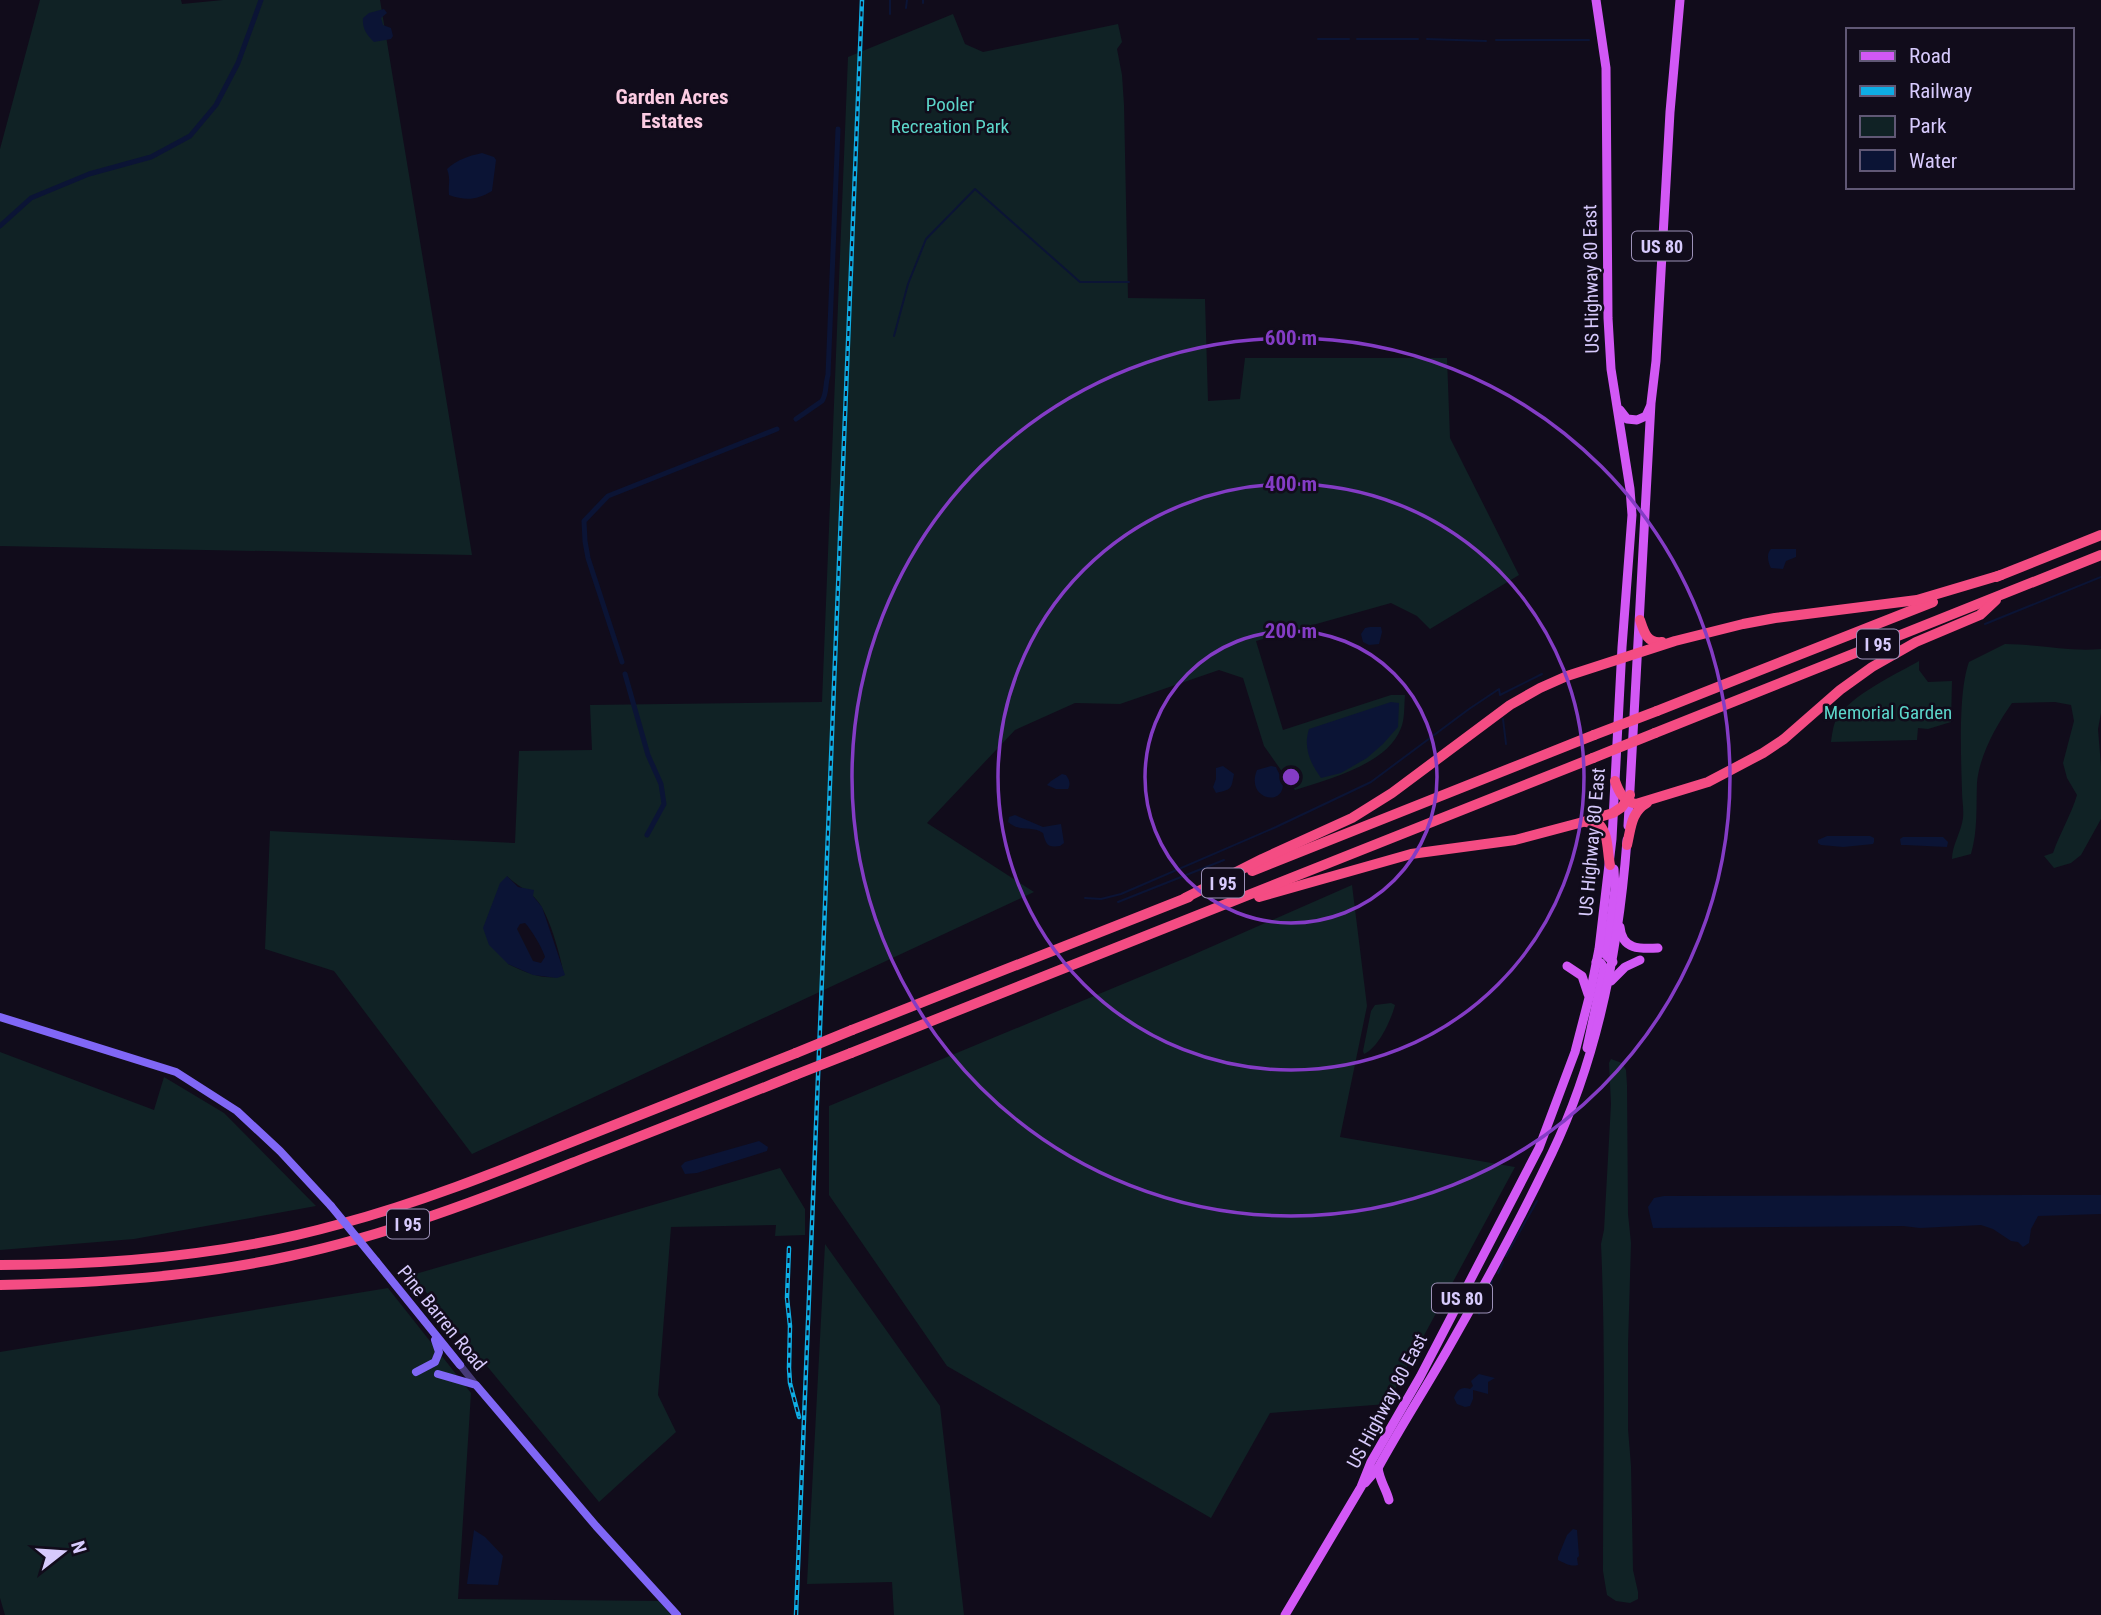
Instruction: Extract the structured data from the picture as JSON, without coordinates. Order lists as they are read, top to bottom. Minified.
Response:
{"streets":{"highway":["I 95"],"main road":["US 80","US Highway 80 East","Pine Barren Road"]},"crossings":[["US 80","US Highway 80 East"]],"districts":["Garden Acres Estates"],"parks":["Pooler Recreation Park","Memorial Garden"],"legend":["Road","Railway","Park","Water"],"north":"right","rings":["600 m","400 m","200 m"]}
